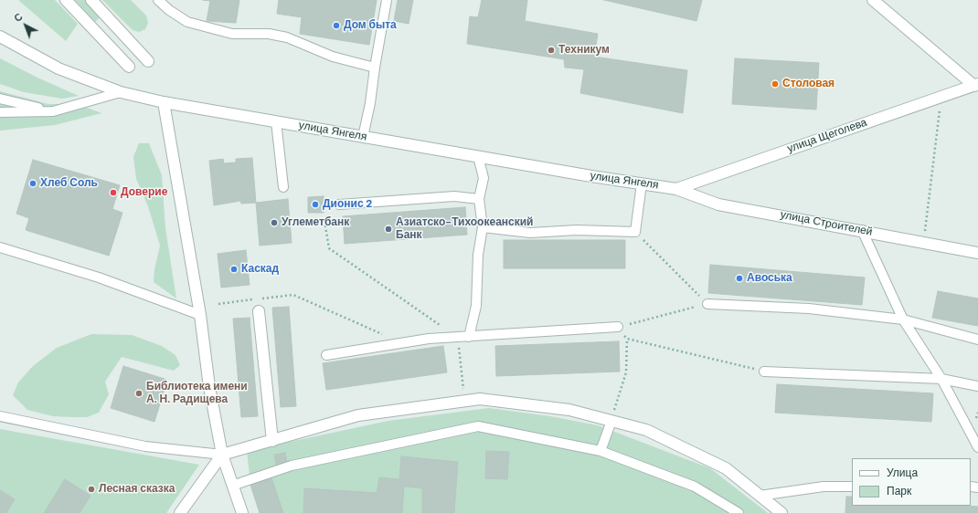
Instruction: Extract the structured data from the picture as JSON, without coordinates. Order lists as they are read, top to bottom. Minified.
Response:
{"streets":{"street":["улица Янгеля","улица Щеголева","улица Строителей"]},"crossings":[["улица Янгеля","улица Щеголева"],["улица Янгеля","улица Строителей"],["улица Щеголева","улица Строителей"]],"places":["Дом быта","Техникум","Столовая","Хлеб Соль","Доверие","Дионис 2","Углеметбанк","Азиатско-Тихоокеанский Банк","Каскад","Авоська","Библиотека имени А. Н. Радищева","Лесная сказка"],"legend":["Улица","Парк"],"north":"top left"}
